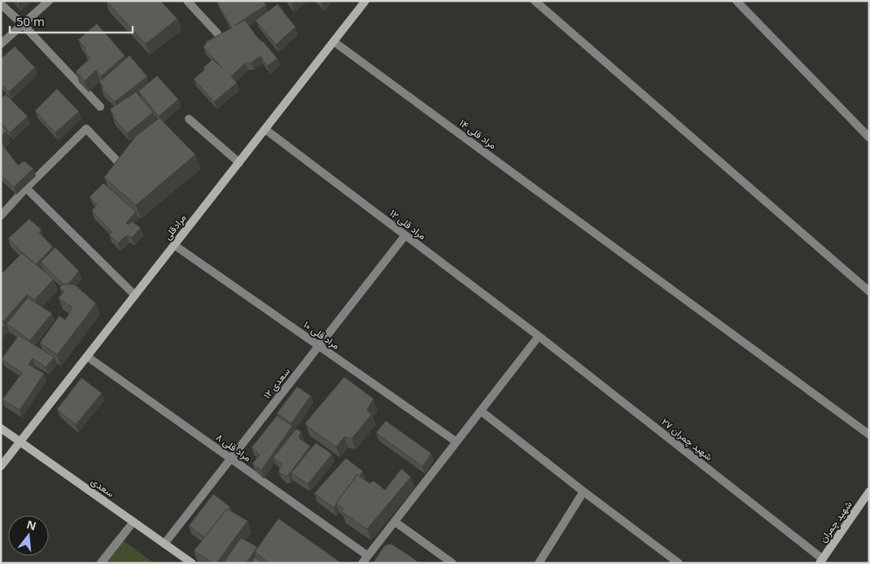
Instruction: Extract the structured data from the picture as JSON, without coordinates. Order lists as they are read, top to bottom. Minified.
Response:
{"streets":{"street":["مراد قلی ۱۴","مراد قلی ۱۲","مرادقلی","مراد قلی ۱۰","سعدی ۱۲","شهید چمران ۲۷","مراد قلی ۸","سعدی","شهید چمران"]},"crossings":[["مراد قلی ۱۴","مرادقلی"],["مراد قلی ۱۲","مرادقلی"],["مراد قلی ۱۲","سعدی ۱۲"],["مراد قلی ۱۲","شهید چمران ۲۷"],["مرادقلی","مراد قلی ۱۰"],["مرادقلی","مراد قلی ۸"],["مرادقلی","سعدی"],["مراد قلی ۱۰","سعدی ۱۲"],["سعدی ۱۲","مراد قلی ۸"],["سعدی ۱۲","سعدی"],["شهید چمران ۲۷","شهید چمران"]],"scale_bar":"50 m","north":"top"}
